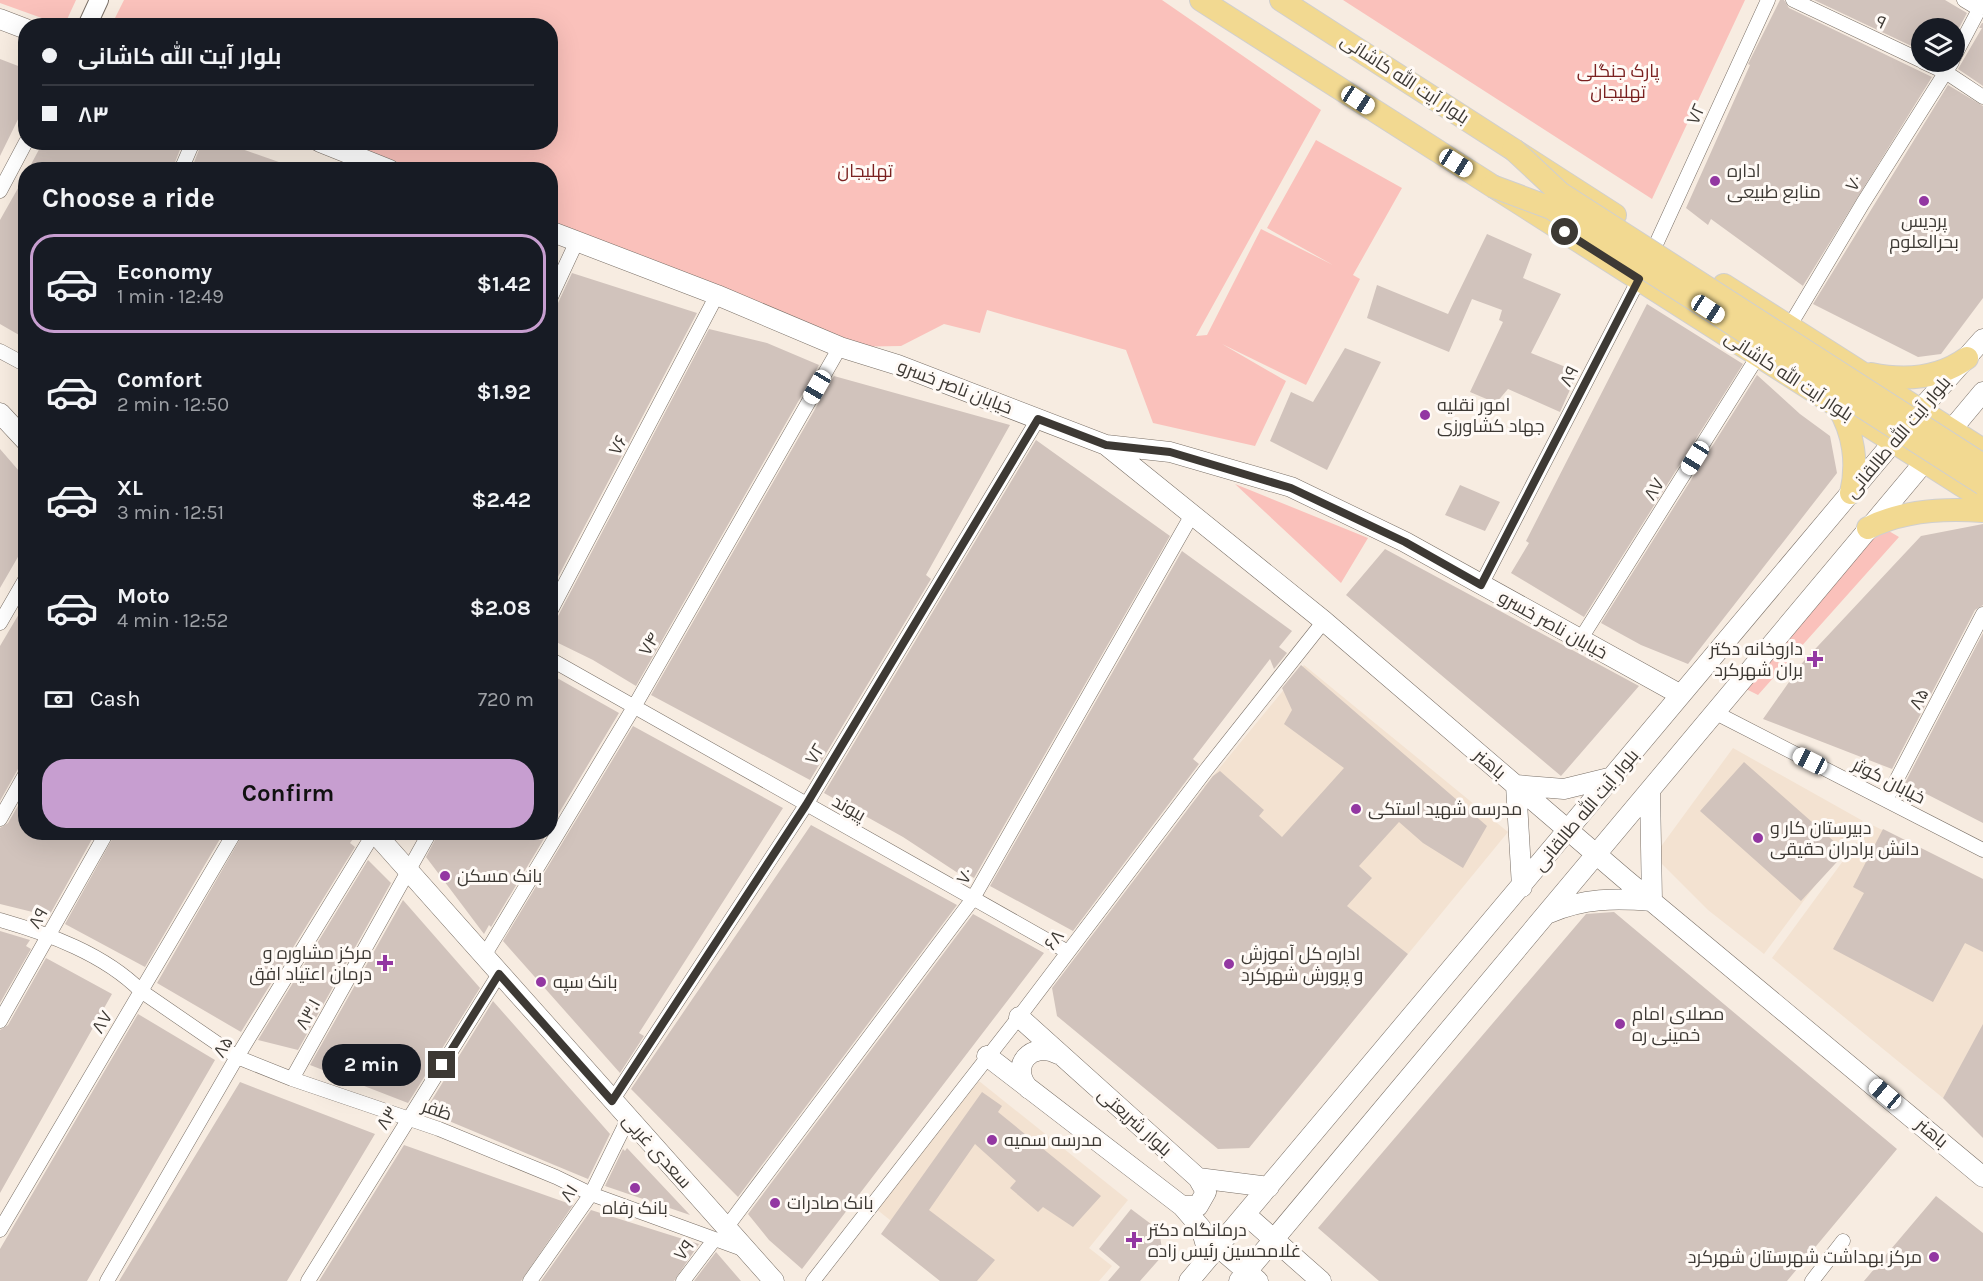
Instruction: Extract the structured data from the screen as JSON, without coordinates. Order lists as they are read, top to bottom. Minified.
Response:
{"streets":{"main road":["بلوار آیت الله کاشانی","خیابان ناصر خسرو","بلوار آیت الله طالقانی","باهنر","بلوار شریعتی","سعدی غربی"],"street":["۹","۷۲","۷۰","۸۹","۷۶","۸۷","۷۴","۸۵","خیابان کوثر","پیوند","۶۸","۸۳.۱","ظفر","۸۳","۸۱","۷۹"]},"crossings":[["بلوار آیت الله کاشانی","۷۲"],["بلوار آیت الله کاشانی","۷۰"],["بلوار آیت الله کاشانی","۸۹"],["بلوار آیت الله کاشانی","بلوار آیت الله طالقانی"],["بلوار آیت الله کاشانی","۸۷"],["۷۲","خیابان ناصر خسرو"],["۷۲","پیوند"],["۷۲","سعدی غربی"],["۷۰","باهنر"],["۷۰","پیوند"],["۷۰","ظفر"],["۷۰","سعدی غربی"],["۷۰","۷۹"],["۸۹","خیابان ناصر خسرو"],["۸۹","ظفر"],["خیابان ناصر خسرو","بلوار آیت الله طالقانی"],["خیابان ناصر خسرو","۷۶"],["خیابان ناصر خسرو","۸۷"],["خیابان ناصر خسرو","۷۴"],["خیابان ناصر خسرو","باهنر"],["بلوار آیت الله طالقانی","باهنر"],["بلوار آیت الله طالقانی","خیابان کوثر"],["بلوار آیت الله طالقانی","بلوار شریعتی"],["۸۷","ظفر"],["۷۴","پیوند"],["۷۴","سعدی غربی"],["۸۵","خیابان کوثر"],["۸۵","ظفر"],["باهنر","۶۸"],["پیوند","۶۸"],["۶۸","بلوار شریعتی"],["۸۳.۱","ظفر"],["۸۳.۱","سعدی غربی"],["ظفر","۸۳"],["ظفر","سعدی غربی"],["ظفر","۸۱"],["ظفر","۷۹"],["۸۳","سعدی غربی"],["سعدی غربی","۸۱"],["سعدی غربی","۷۹"]],"parks":["پارک جنگلی تهلیجان","تهلیجان"],"places":{"other":["اداره منابع طبیعی","پردیس بحرالعلوم","امور نقلیه جهاد کشاورزی","مدرسه شهید استکی","دبیرستان کار و دانش برادران حقیقی","بانک مسکن","اداره کل آموزش و پرورش شهرکرد","بانک سپه","مصلای امام خمینی ره","مدرسه سمیه","بانک رفاه","بانک صادرات","مرکز بهداشت شهرستان شهرکرد"],"health":["داروخانه دکتر بران شهرکرد","مرکز مشاوره و درمان اعتیاد افق","درمانگاه دکتر غلامحسین رئیس زاده"]},"page":{"banner":["بلوار آیت الله کاشانی","۸۳"],"heading":"Choose a ride","list":[{"name":"Economy","note":"1 min · 12:49","value":"$1.42"},{"name":"Comfort","note":"2 min · 12:50","value":"$1.92"},{"name":"XL","note":"3 min · 12:51","value":"$2.42"},{"name":"Moto","note":"4 min · 12:52","value":"$2.08"}],"pay":["Cash","720 m"],"buttons":"Confirm","bubble":"2 min"}}
